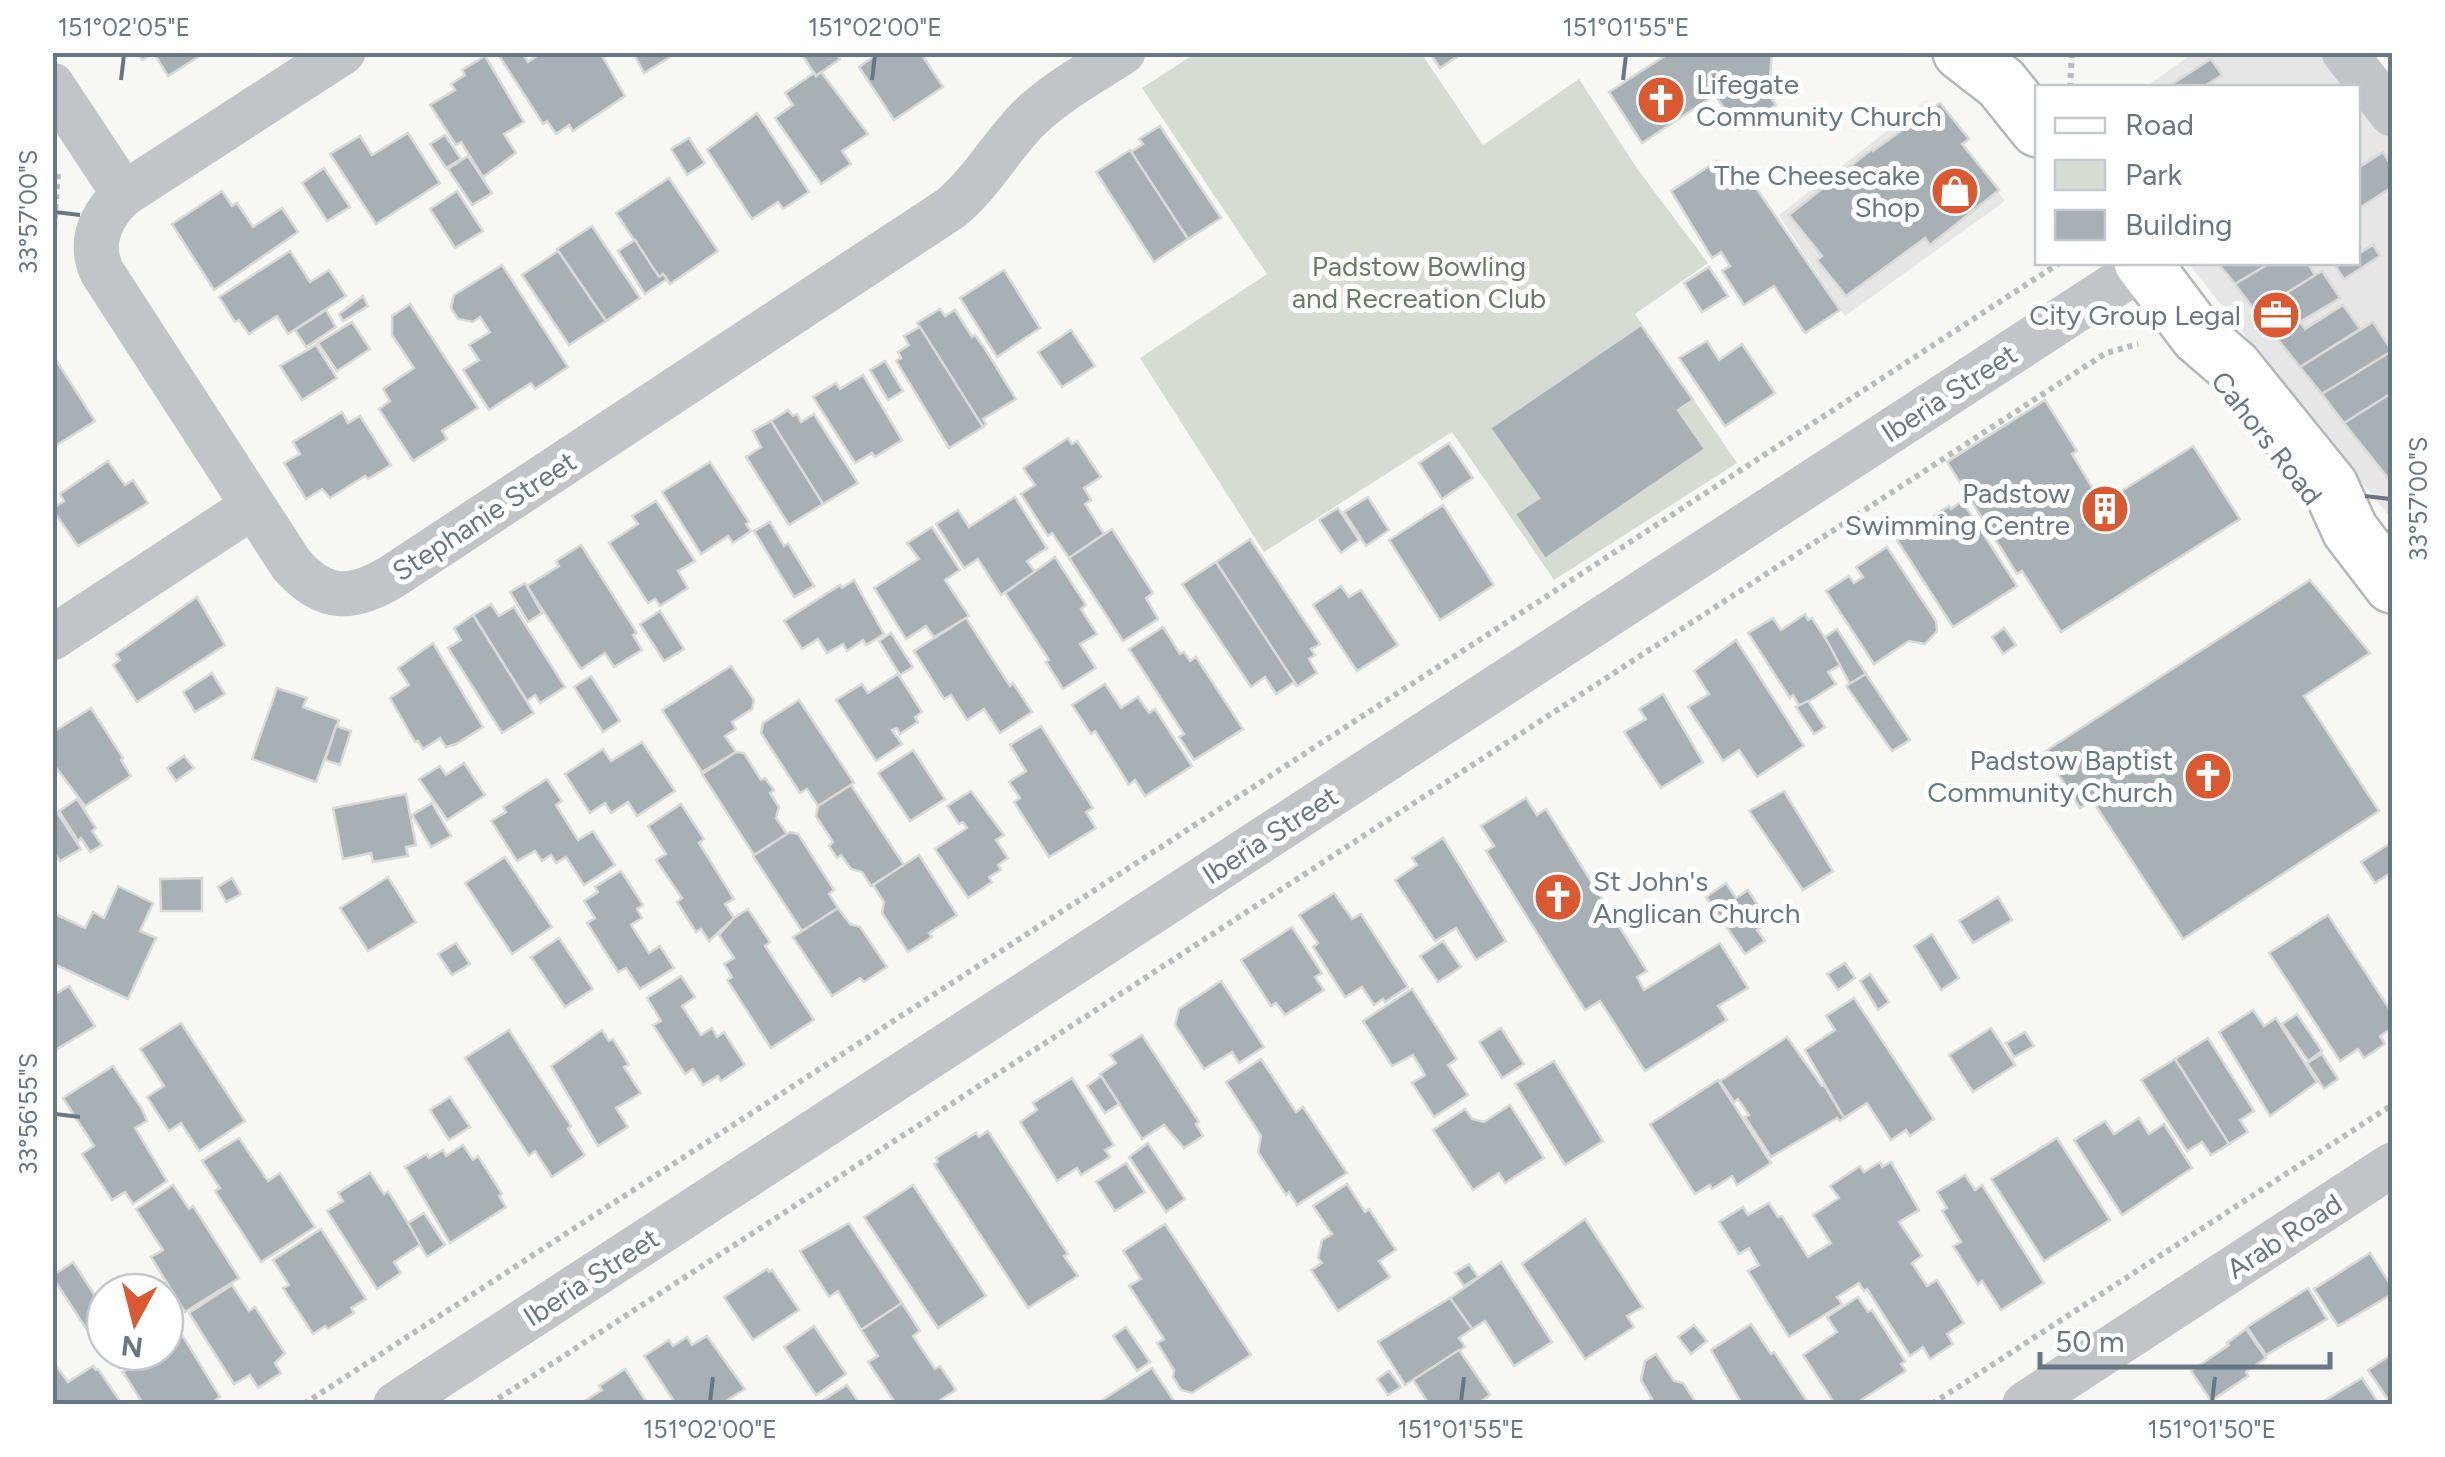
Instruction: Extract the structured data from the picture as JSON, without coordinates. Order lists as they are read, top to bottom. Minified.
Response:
{"streets":{"main road":["Cahors Road"],"street":["Iberia Street","Stephanie Street","Arab Road"]},"parks":["Padstow Bowling and Recreation Club"],"places":{"church":["Lifegate Community Church","Padstow Baptist Community Church","St John's Anglican Church"],"shop":["The Cheesecake Shop"],"office":["City Group Legal"],"building":["Padstow Swimming Centre"]},"legend":["Road","Park","Building"],"scale_bar":"50 m","north":"bottom","coordinates":["151°02'05\"E","151°02'00\"E","151°01'55\"E","33°57'00\"S","33°56'55\"S","151°01'50\"E"]}
